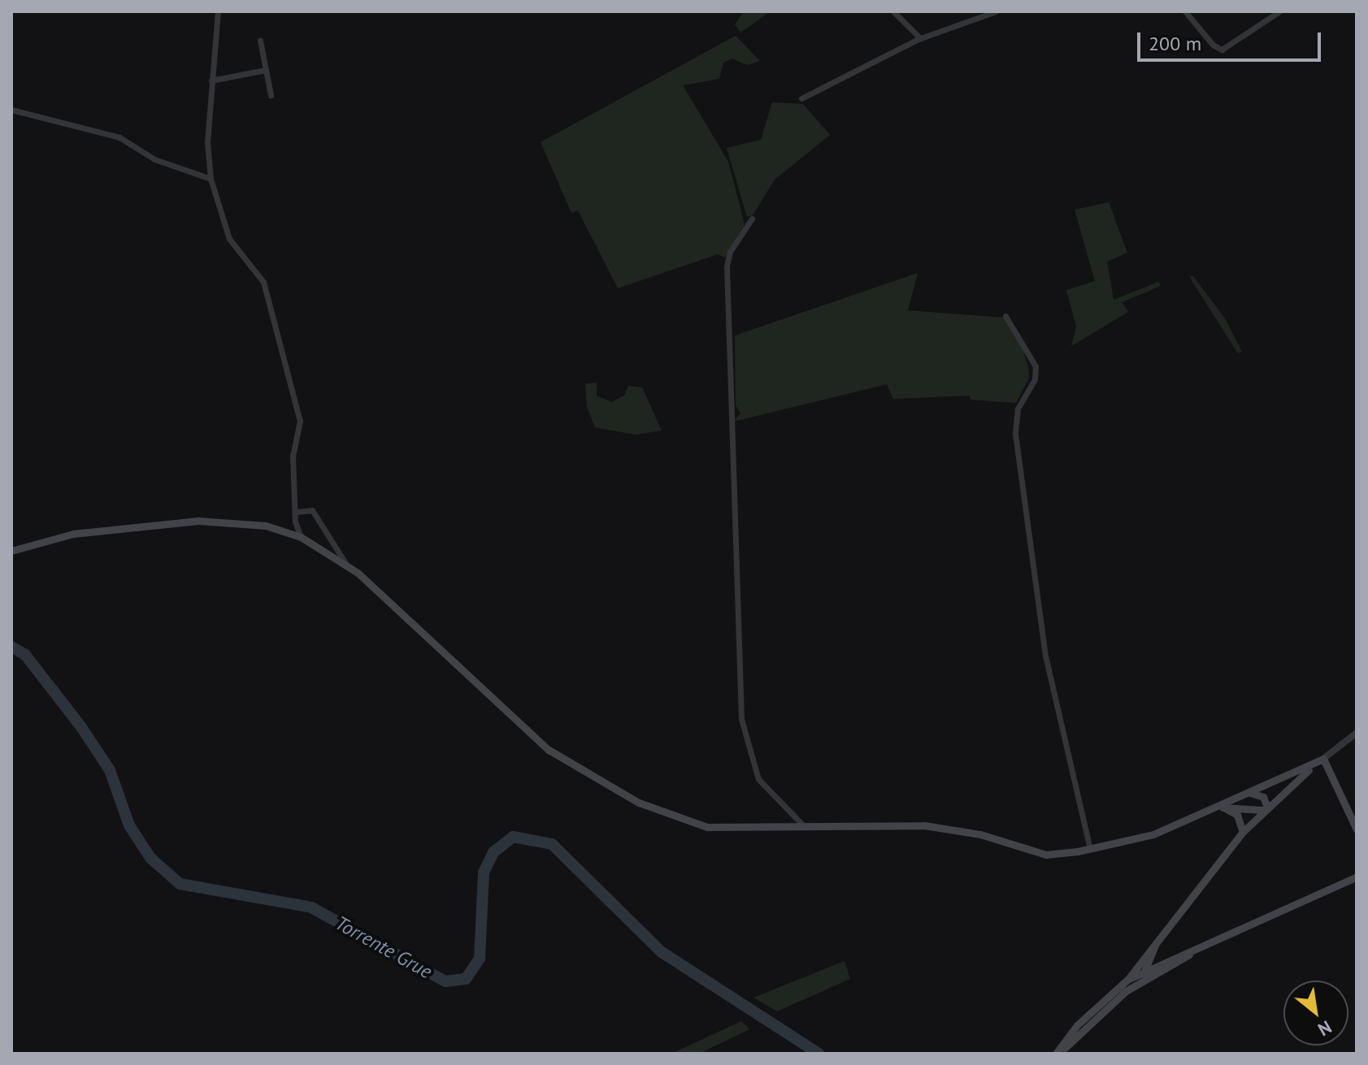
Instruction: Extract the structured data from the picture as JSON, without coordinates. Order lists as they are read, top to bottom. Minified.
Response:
{"water":["Torrente Grue"],"scale_bar":"200 m","north":"bottom right"}
